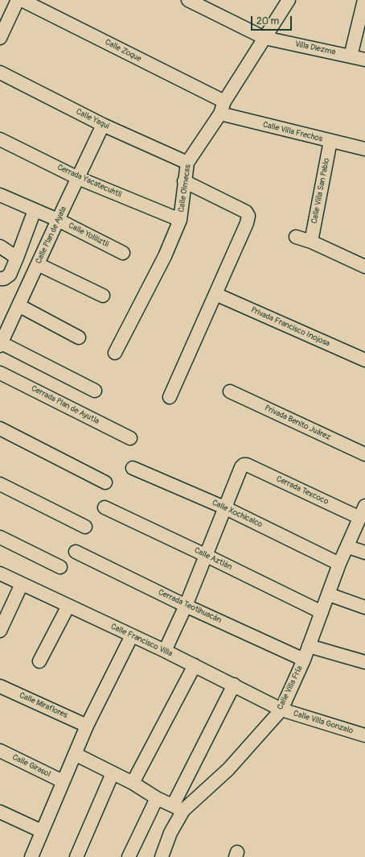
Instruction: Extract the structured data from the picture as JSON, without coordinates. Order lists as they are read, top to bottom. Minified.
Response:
{"streets":{"street":["Villa Diezma","Calle Zoque","Calle Yaqui","Calle Villa Frechos","Cerrada Yacatecuhtli","Calle Olmecas","Calle Villa San Pablo","Calle Plan de Ayala","Calle Yoliliztli","Privada Francisco Inojosa","Cerrada Plan de Ayutla","Privada Benito Juárez","Cerrada Texcoco","Calle Xochicalco","Calle Aztlán","Cerrada Teotihuacán","Calle Francisco Villa","Calle Villa Fría","Calle Miraflores","Calle Villa Gonzalo","Calle Girasol"]},"crossings":[["Villa Diezma","Calle Olmecas"],["Calle Zoque","Calle Olmecas"],["Calle Yaqui","Calle Olmecas"],["Calle Yaqui","Calle Plan de Ayala"],["Calle Villa Frechos","Calle Olmecas"],["Calle Villa Frechos","Calle Villa San Pablo"],["Cerrada Yacatecuhtli","Calle Olmecas"],["Cerrada Yacatecuhtli","Calle Plan de Ayala"],["Calle Plan de Ayala","Calle Yoliliztli"],["Cerrada Texcoco","Calle Xochicalco"],["Cerrada Texcoco","Calle Villa Fría"],["Calle Xochicalco","Calle Villa Fría"],["Calle Aztlán","Calle Villa Fría"],["Cerrada Teotihuacán","Calle Villa Fría"],["Calle Francisco Villa","Calle Villa Fría"],["Calle Francisco Villa","Calle Villa Gonzalo"],["Calle Villa Fría","Calle Villa Gonzalo"]],"scale_bar":"20 m"}
